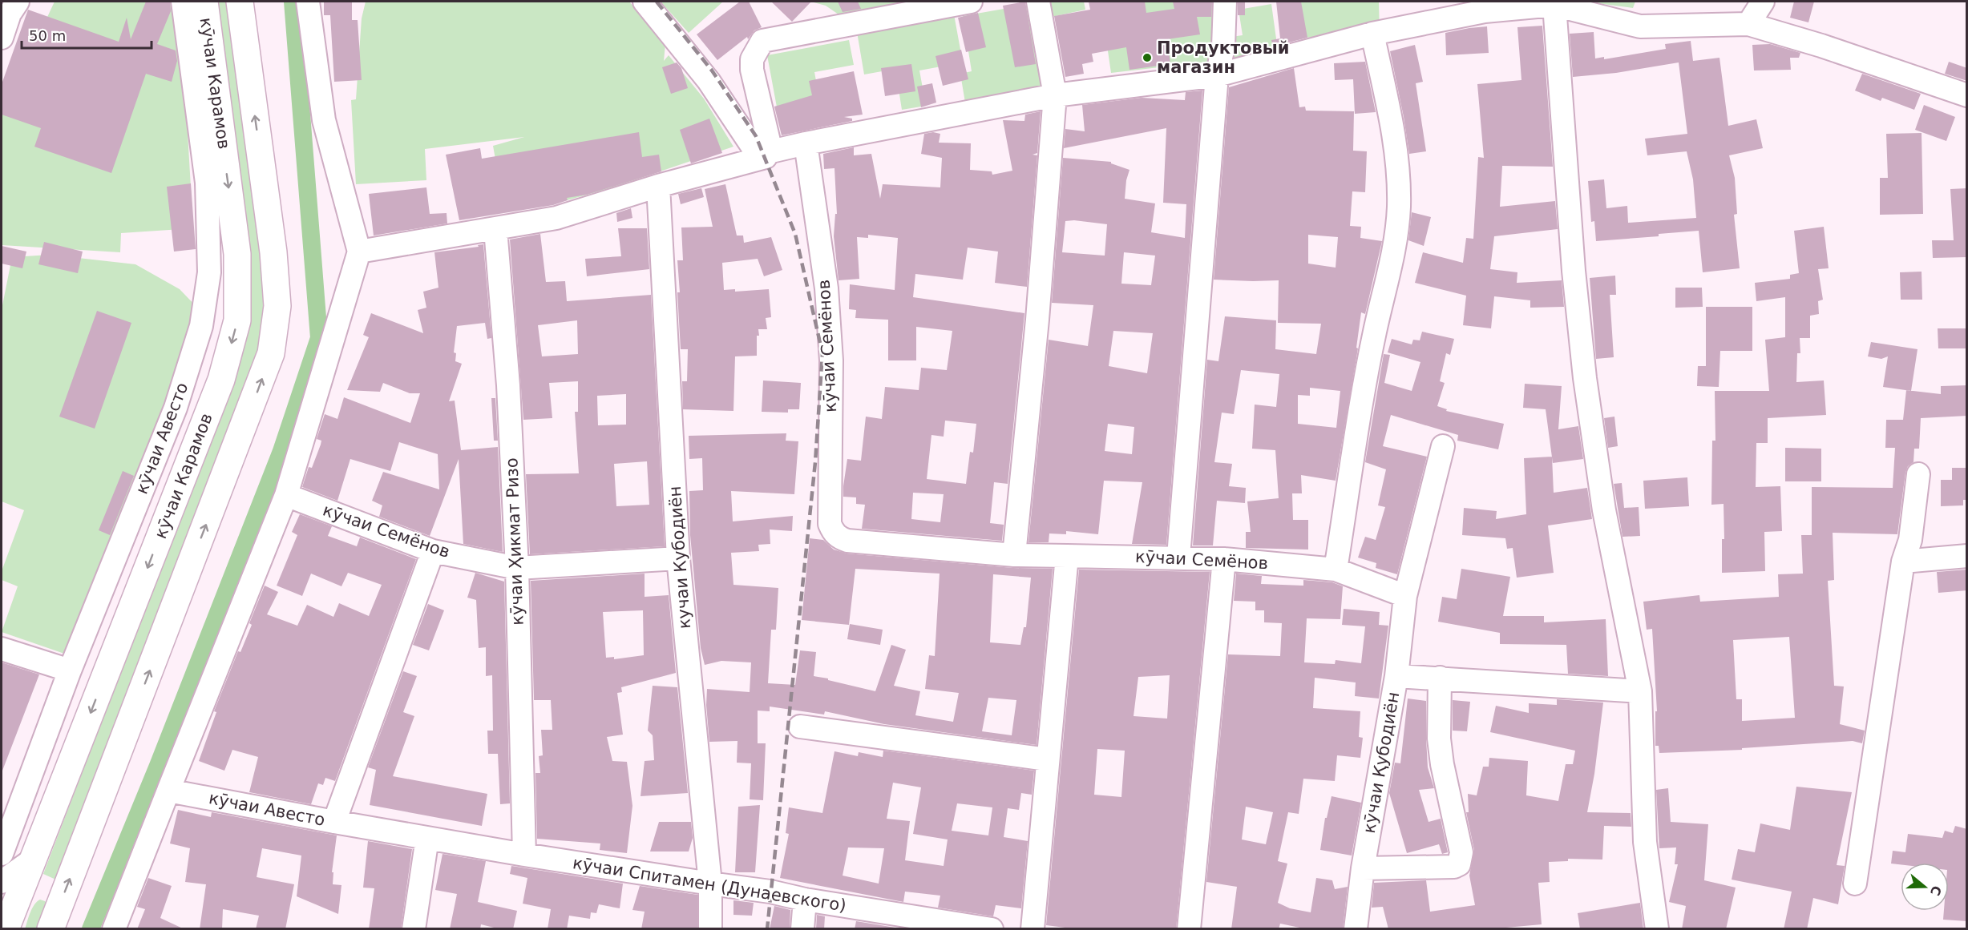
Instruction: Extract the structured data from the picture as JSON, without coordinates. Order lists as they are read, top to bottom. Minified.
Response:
{"streets":{"main road":["кӯчаи Карамов"],"street":["кӯчаи Семёнов","кӯчаи Авесто","кӯчаи Ҳикмат Ризо","кучаи Кубодиён","кӯчаи Қубодиён","кӯчаи Спитамен (Дунаевского)"]},"crossings":[["кӯчаи Семёнов","кӯчаи Ҳикмат Ризо"],["кӯчаи Семёнов","кучаи Кубодиён"],["кӯчаи Семёнов","кӯчаи Қубодиён"],["кӯчаи Авесто","кӯчаи Спитамен (Дунаевского)"],["кӯчаи Ҳикмат Ризо","кӯчаи Спитамен (Дунаевского)"],["кучаи Кубодиён","кӯчаи Спитамен (Дунаевского)"]],"places":["Продуктовый магазин"],"scale_bar":"50 m","north":"right"}
